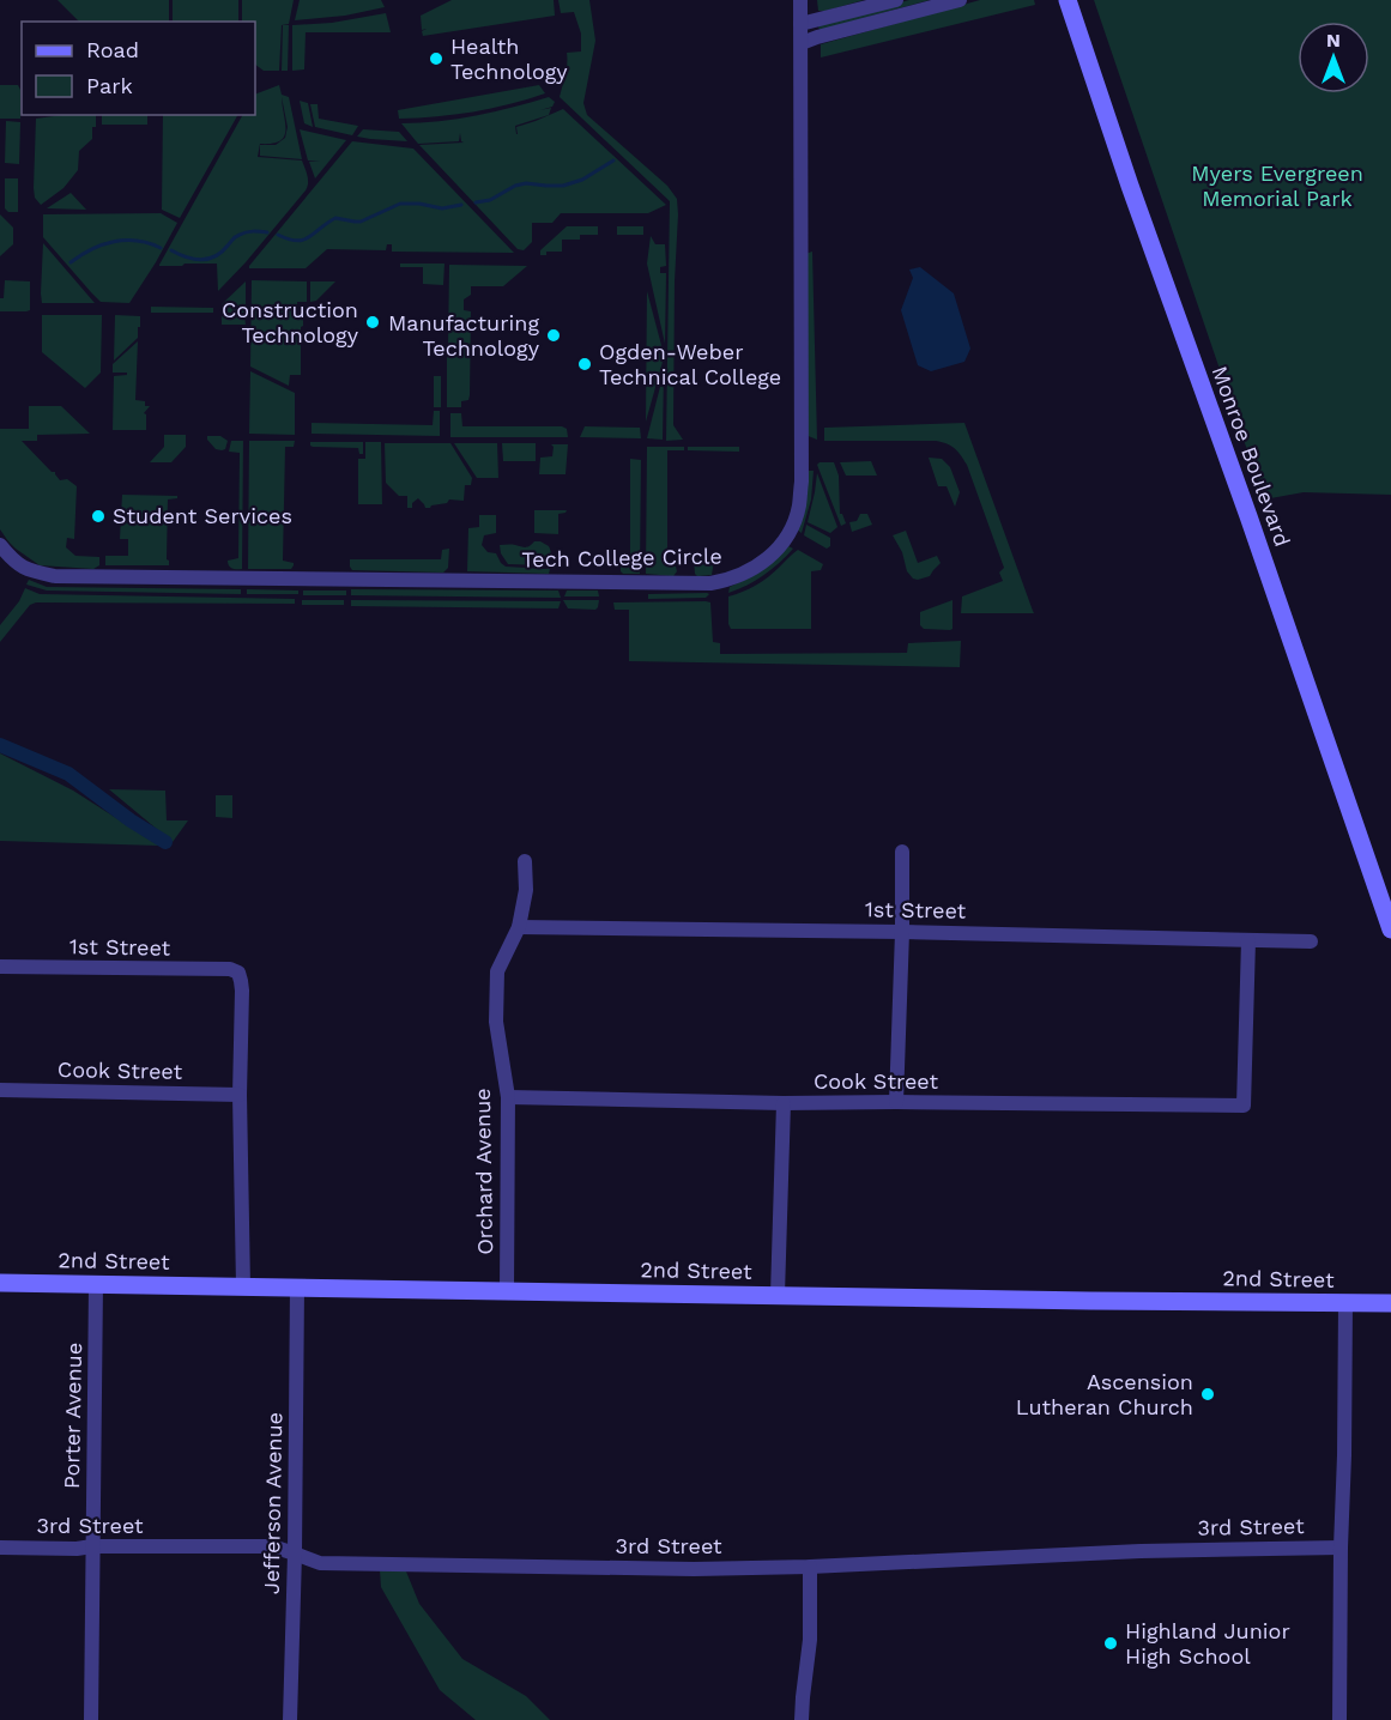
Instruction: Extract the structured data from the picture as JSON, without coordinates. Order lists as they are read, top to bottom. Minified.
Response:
{"streets":{"main road":["Monroe Boulevard","2nd Street"],"street":["Tech College Circle","1st Street","Cook Street","Orchard Avenue","Porter Avenue","Jefferson Avenue","3rd Street"]},"crossings":[["1st Street","Cook Street"],["1st Street","Orchard Avenue"],["Cook Street","Orchard Avenue"],["Orchard Avenue","2nd Street"],["2nd Street","Porter Avenue"],["2nd Street","Jefferson Avenue"],["Porter Avenue","3rd Street"],["Jefferson Avenue","3rd Street"]],"parks":["Myers Evergreen Memorial Park"],"places":["Health Technology","Construction Technology","Manufacturing Technology","Ogden-Weber Technical College","Student Services","Ascension Lutheran Church","Highland Junior High School"],"legend":["Road","Park"],"north":"top"}
